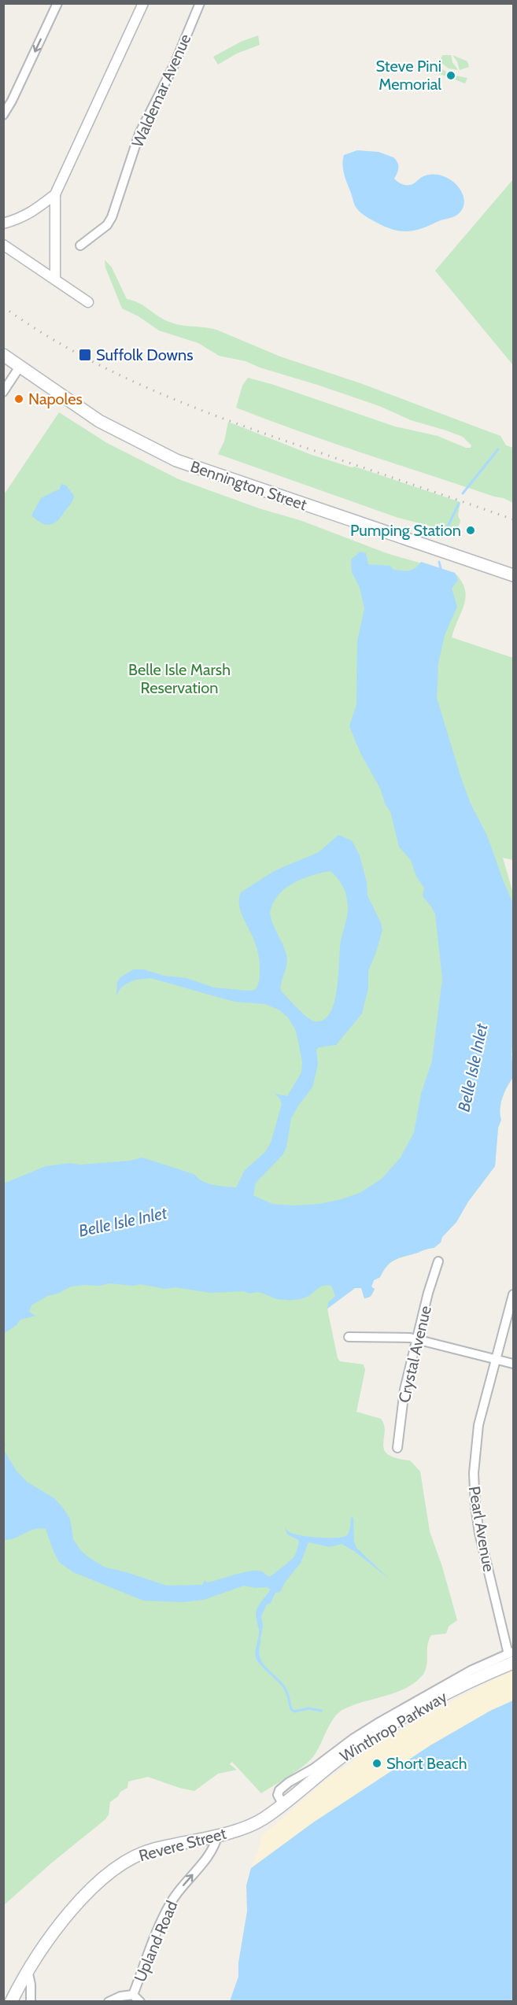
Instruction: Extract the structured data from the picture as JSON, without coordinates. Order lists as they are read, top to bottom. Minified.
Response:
{"streets":{"main road":["Bennington Street","Winthrop Parkway","Revere Street"],"street":["Waldemar Avenue","Crystal Avenue","Pearl Avenue","Upland Road"]},"crossings":[["Pearl Avenue","Winthrop Parkway"],["Winthrop Parkway","Revere Street"],["Revere Street","Upland Road"]],"one_way":["Upland Road"],"water":["Belle Isle Inlet"],"parks":["Belle Isle Marsh Reservation"],"places":{"other":["Steve Pini Memorial","Napoles","Pumping Station","Short Beach"],"transit":["Suffolk Downs"]}}
